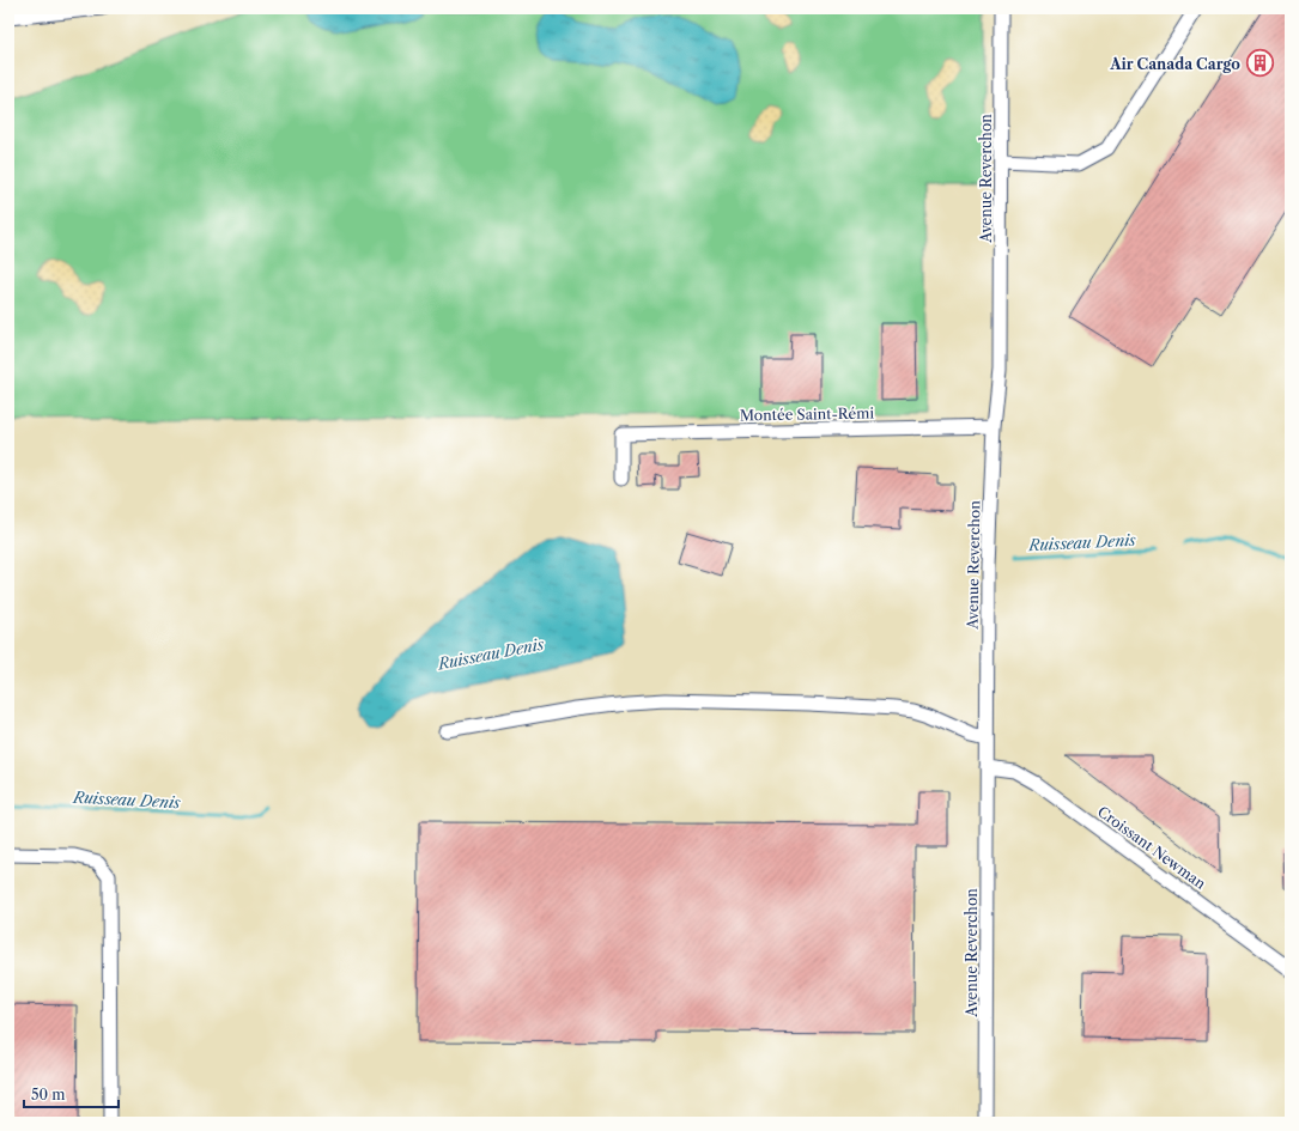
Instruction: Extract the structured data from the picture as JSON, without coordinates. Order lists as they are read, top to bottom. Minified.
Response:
{"streets":{"street":["Avenue Reverchon","Montée Saint-Rémi","Croissant Newman"]},"crossings":[["Avenue Reverchon","Montée Saint-Rémi"],["Avenue Reverchon","Croissant Newman"]],"water":["Ruisseau Denis"],"places":{"building":["Air Canada Cargo"]},"scale_bar":"50 m"}
